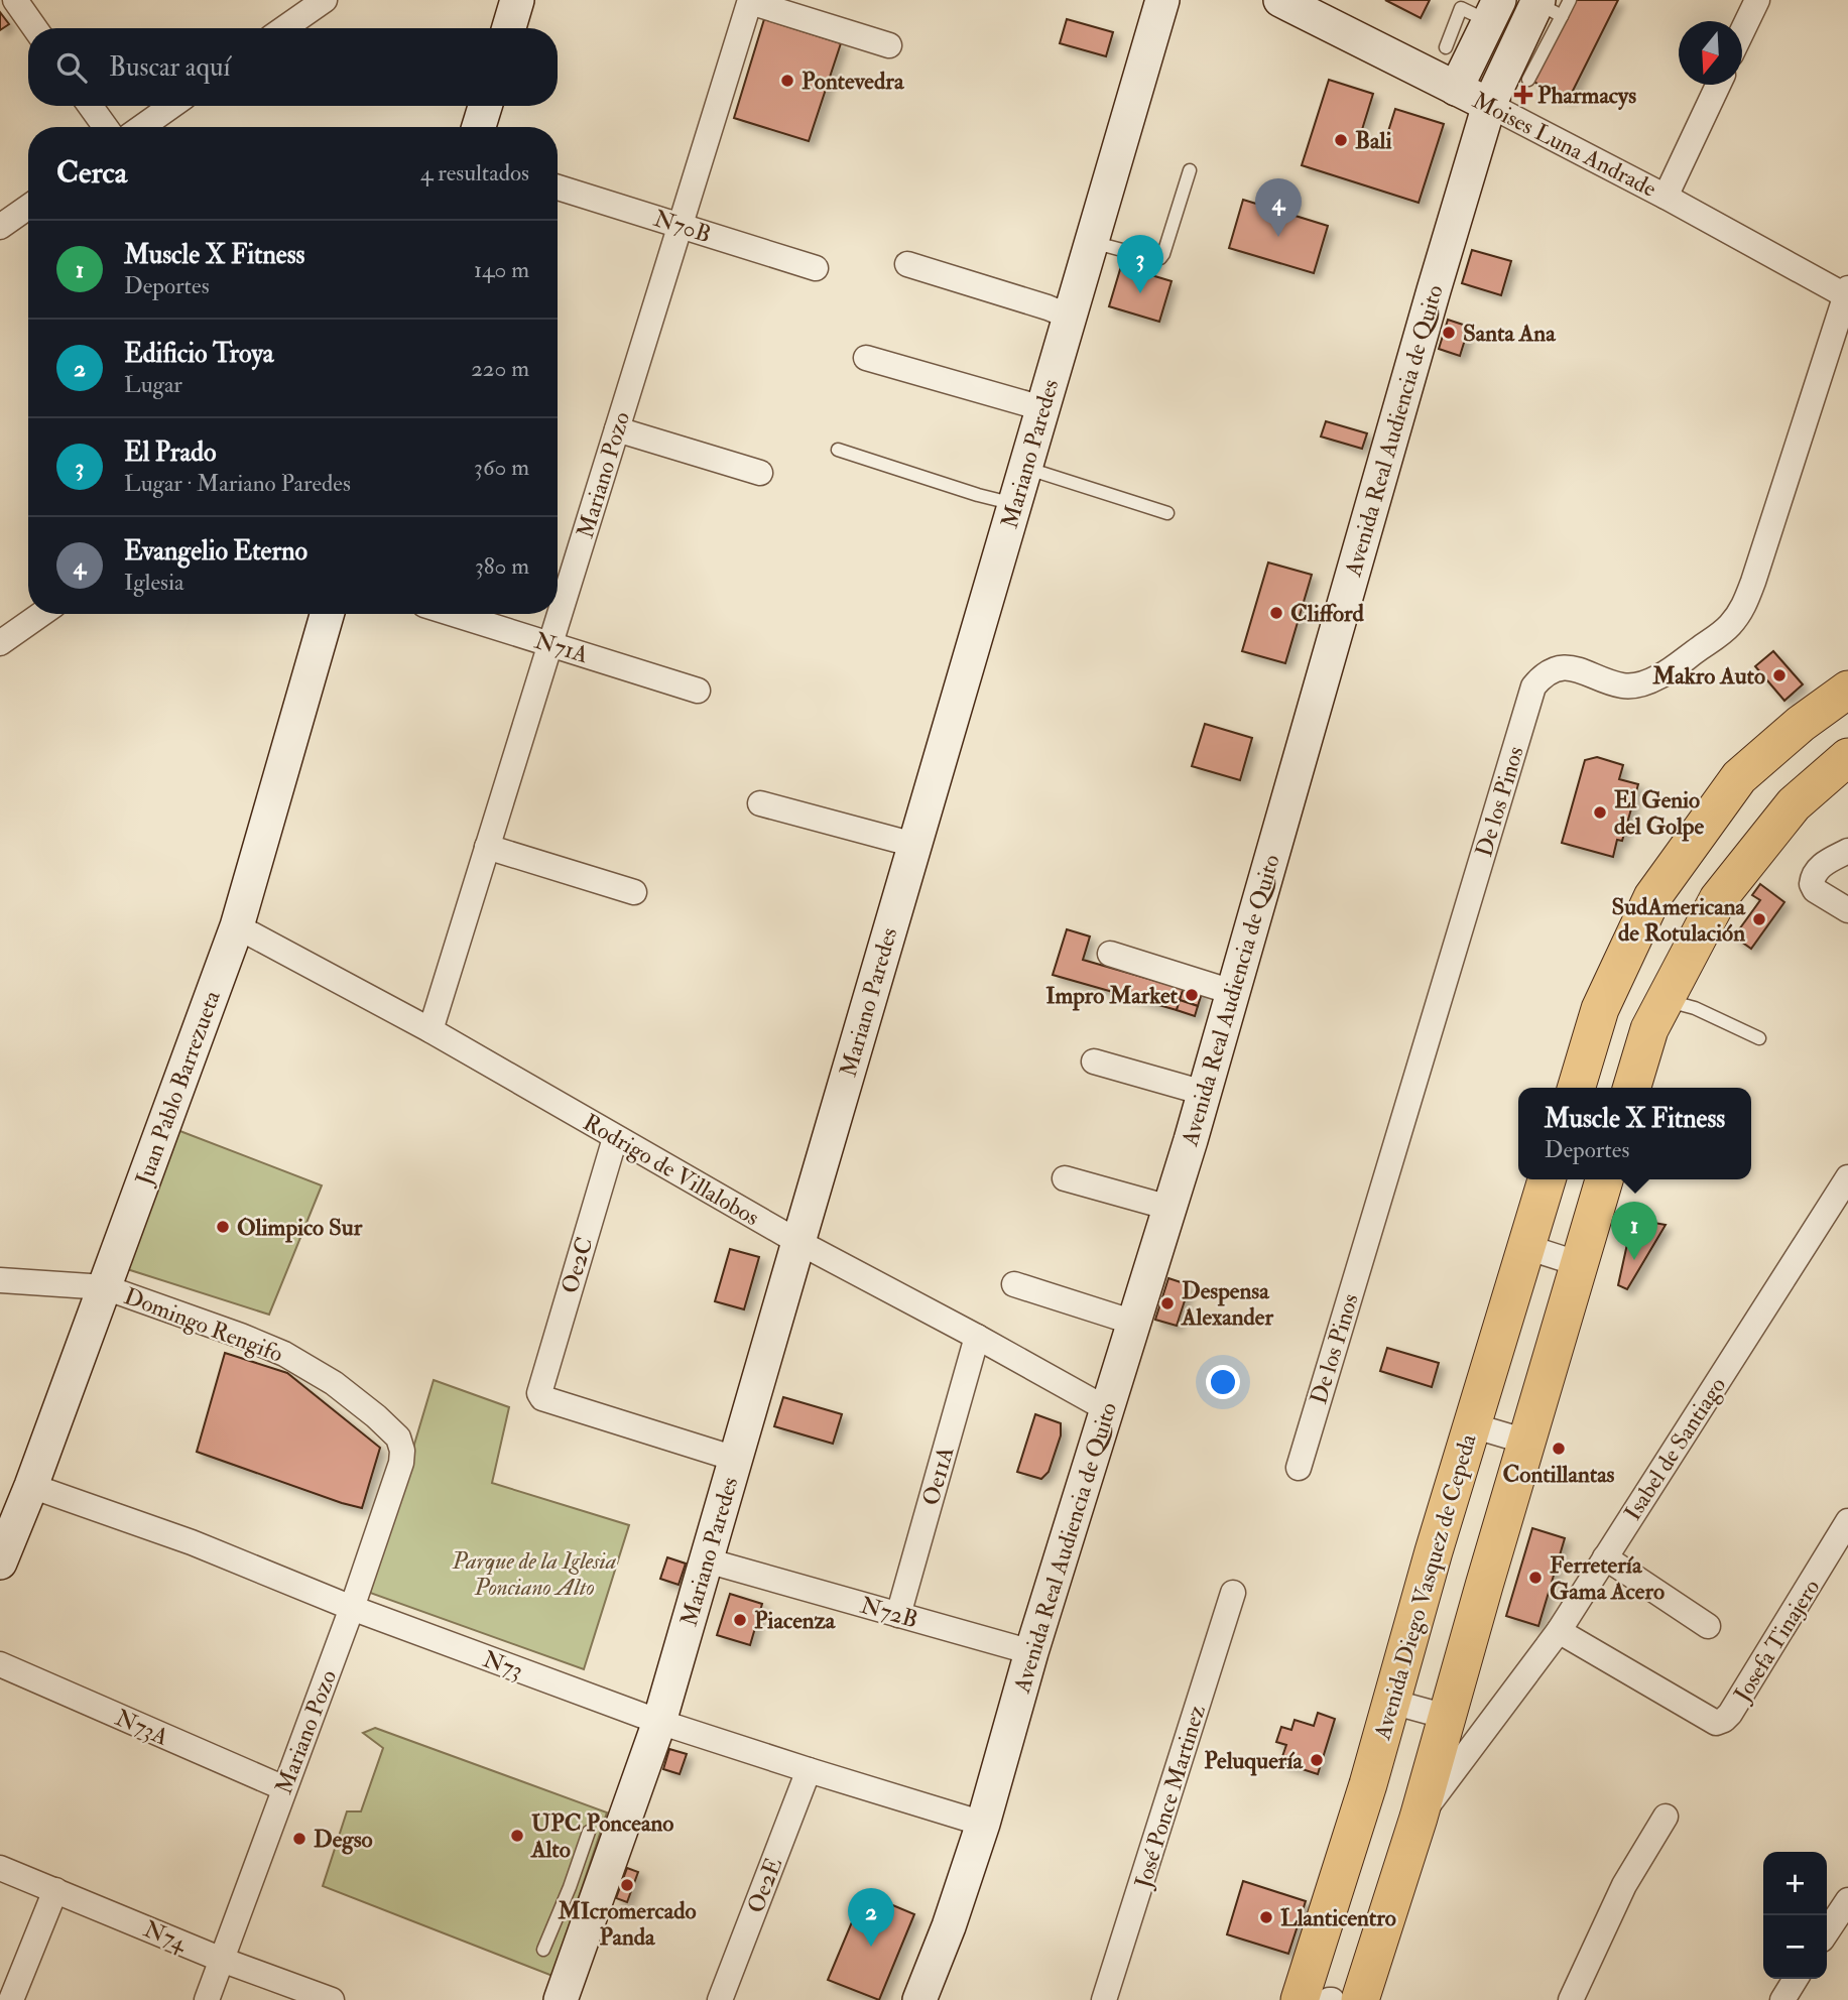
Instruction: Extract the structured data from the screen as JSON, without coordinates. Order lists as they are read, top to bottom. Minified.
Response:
{"streets":{"main road":["Moises Luna Andrade","Avenida Real Audiencia de Quito","Mariano Paredes","Juan Pablo Barrezueta","Avenida Diego Vasquez de Cepeda"],"street":["N70B","Mariano Pozo","N71A","De los Pinos","Rodrigo de Villalobos","Oe2C","Domingo Rengifo","Isabel de Santiago","Oe11A","N72B","Josefa Tinajero","N73","N73A","José Ponce Martinez","Oe2E","N74"]},"crossings":[["Moises Luna Andrade","Avenida Real Audiencia de Quito"],["Moises Luna Andrade","De los Pinos"],["N70B","Mariano Pozo"],["Avenida Real Audiencia de Quito","Rodrigo de Villalobos"],["Avenida Real Audiencia de Quito","N72B"],["Avenida Real Audiencia de Quito","N73"],["Mariano Paredes","Rodrigo de Villalobos"],["Mariano Paredes","Oe2C"],["Mariano Paredes","N72B"],["Mariano Paredes","N73"],["Mariano Pozo","N71A"],["Mariano Pozo","Rodrigo de Villalobos"],["Mariano Pozo","Domingo Rengifo"],["Mariano Pozo","N73"],["Mariano Pozo","N73A"],["Mariano Pozo","N74"],["Juan Pablo Barrezueta","Rodrigo de Villalobos"],["Juan Pablo Barrezueta","Domingo Rengifo"],["Juan Pablo Barrezueta","N73"],["Rodrigo de Villalobos","Oe2C"],["Rodrigo de Villalobos","Oe11A"],["Isabel de Santiago","Josefa Tinajero"],["Oe11A","N72B"],["N73","Oe2E"]],"parks":["Parque de la Iglesia Ponciano Alto"],"places":{"other":["Pontevedra","Bali","Santa Ana","Clifford","Makro Auto","El Genio del Golpe","SudAmericana de Rotulación","Impro Market","Olimpico Sur","Despensa Alexander","Contillantas","Ferretería Gama Acero","Piacenza","Peluquería","UPC Ponceano Alto","Degso","MIcromercado Panda","Llanticentro"],"health":["Pharmacys"]},"north":"bottom","page":{"search":"Buscar aquí","heading":["Cerca","4 resultados"],"pins":["4","3","1","2"],"list":[{"mark":"1","name":"Muscle X Fitness","note":"Deportes","value":"140 m"},{"mark":"2","name":"Edificio Troya","note":"Lugar","value":"220 m"},{"mark":"3","name":"El Prado","note":"Lugar · Mariano Paredes","value":"360 m"},{"mark":"4","name":"Evangelio Eterno","note":"Iglesia","value":"380 m"}],"popup":["Muscle X Fitness","Deportes"],"map_buttons":["+","−"]}}
